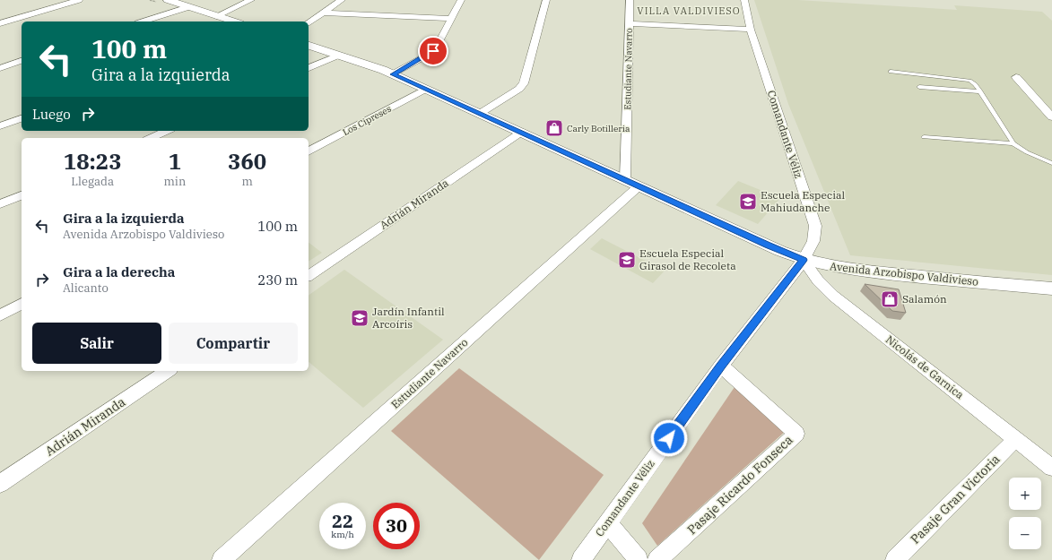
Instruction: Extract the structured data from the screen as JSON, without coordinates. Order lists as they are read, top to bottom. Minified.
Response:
{"streets":{"street":["Estudiante Navarro","Los Cipreses","Comandante Véliz","Adrián Miranda","Avenida Arzobispo Valdivieso","Nicolás de Garnica","Pasaje Ricardo Fonseca","Pasaje Gran Victoria"]},"crossings":[["Estudiante Navarro","Avenida Arzobispo Valdivieso"],["Los Cipreses","Avenida Arzobispo Valdivieso"],["Comandante Véliz","Avenida Arzobispo Valdivieso"],["Comandante Véliz","Nicolás de Garnica"],["Comandante Véliz","Pasaje Ricardo Fonseca"],["Adrián Miranda","Avenida Arzobispo Valdivieso"],["Avenida Arzobispo Valdivieso","Nicolás de Garnica"],["Nicolás de Garnica","Pasaje Gran Victoria"]],"districts":["VILLA VALDIVIESO"],"places":{"shop":["Carly Botilleria","Salamón"],"school or university":["Escuela Especial Mahiudanche","Escuela Especial Girasol de Recoleta","Jardín Infantil Arcoíris"]},"page":{"turn":["100 m","Gira a la izquierda"],"then":"Luego","eta":["18:23","Llegada","1","min","360","m"],"list":[{"name":"Gira a la izquierda","note":"Avenida Arzobispo Valdivieso","value":"100 m"},{"name":"Gira a la derecha","note":"Alicanto","value":"230 m"}],"buttons":["Salir","Compartir"],"map_buttons":["+","−"],"speed":"22 km/h","limit":"30"}}
